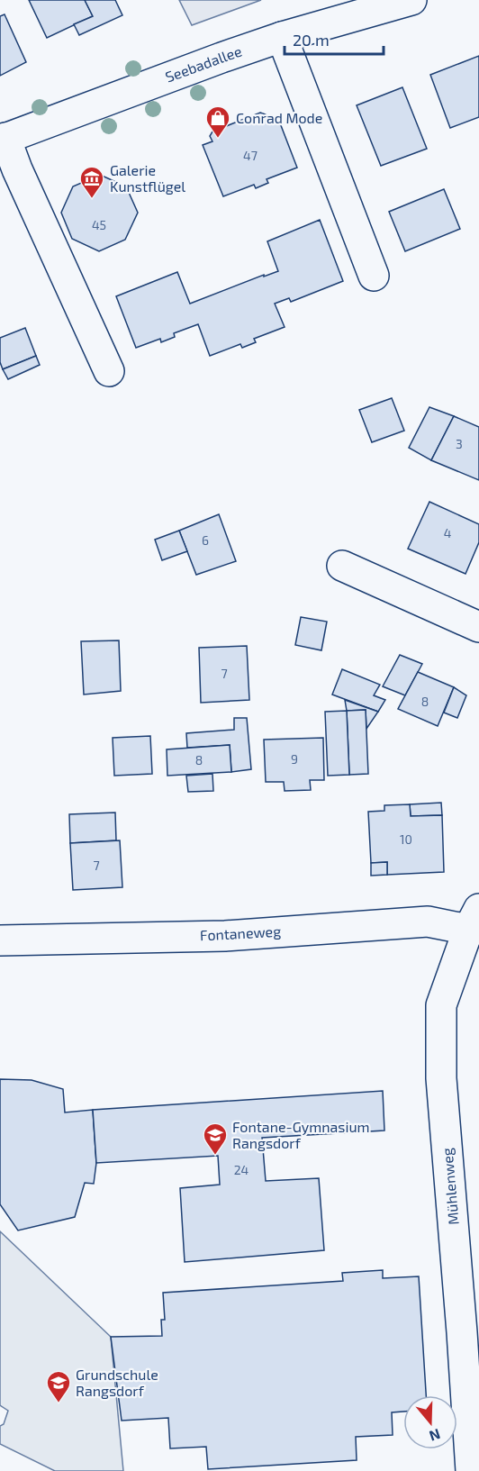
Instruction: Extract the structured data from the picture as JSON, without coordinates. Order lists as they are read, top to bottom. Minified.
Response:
{"streets":{"street":["Seebadallee","Fontaneweg","Mühlenweg"]},"crossings":[["Fontaneweg","Mühlenweg"]],"places":{"shop":["Conrad Mode"],"museum":["Galerie Kunstflügel"],"school or university":["Fontane-Gymnasium Rangsdorf","Grundschule Rangsdorf"]},"house_numbers":["47","45","3","4","6","7","8","9","8","10","7","24"],"scale_bar":"20 m","north":"bottom"}
